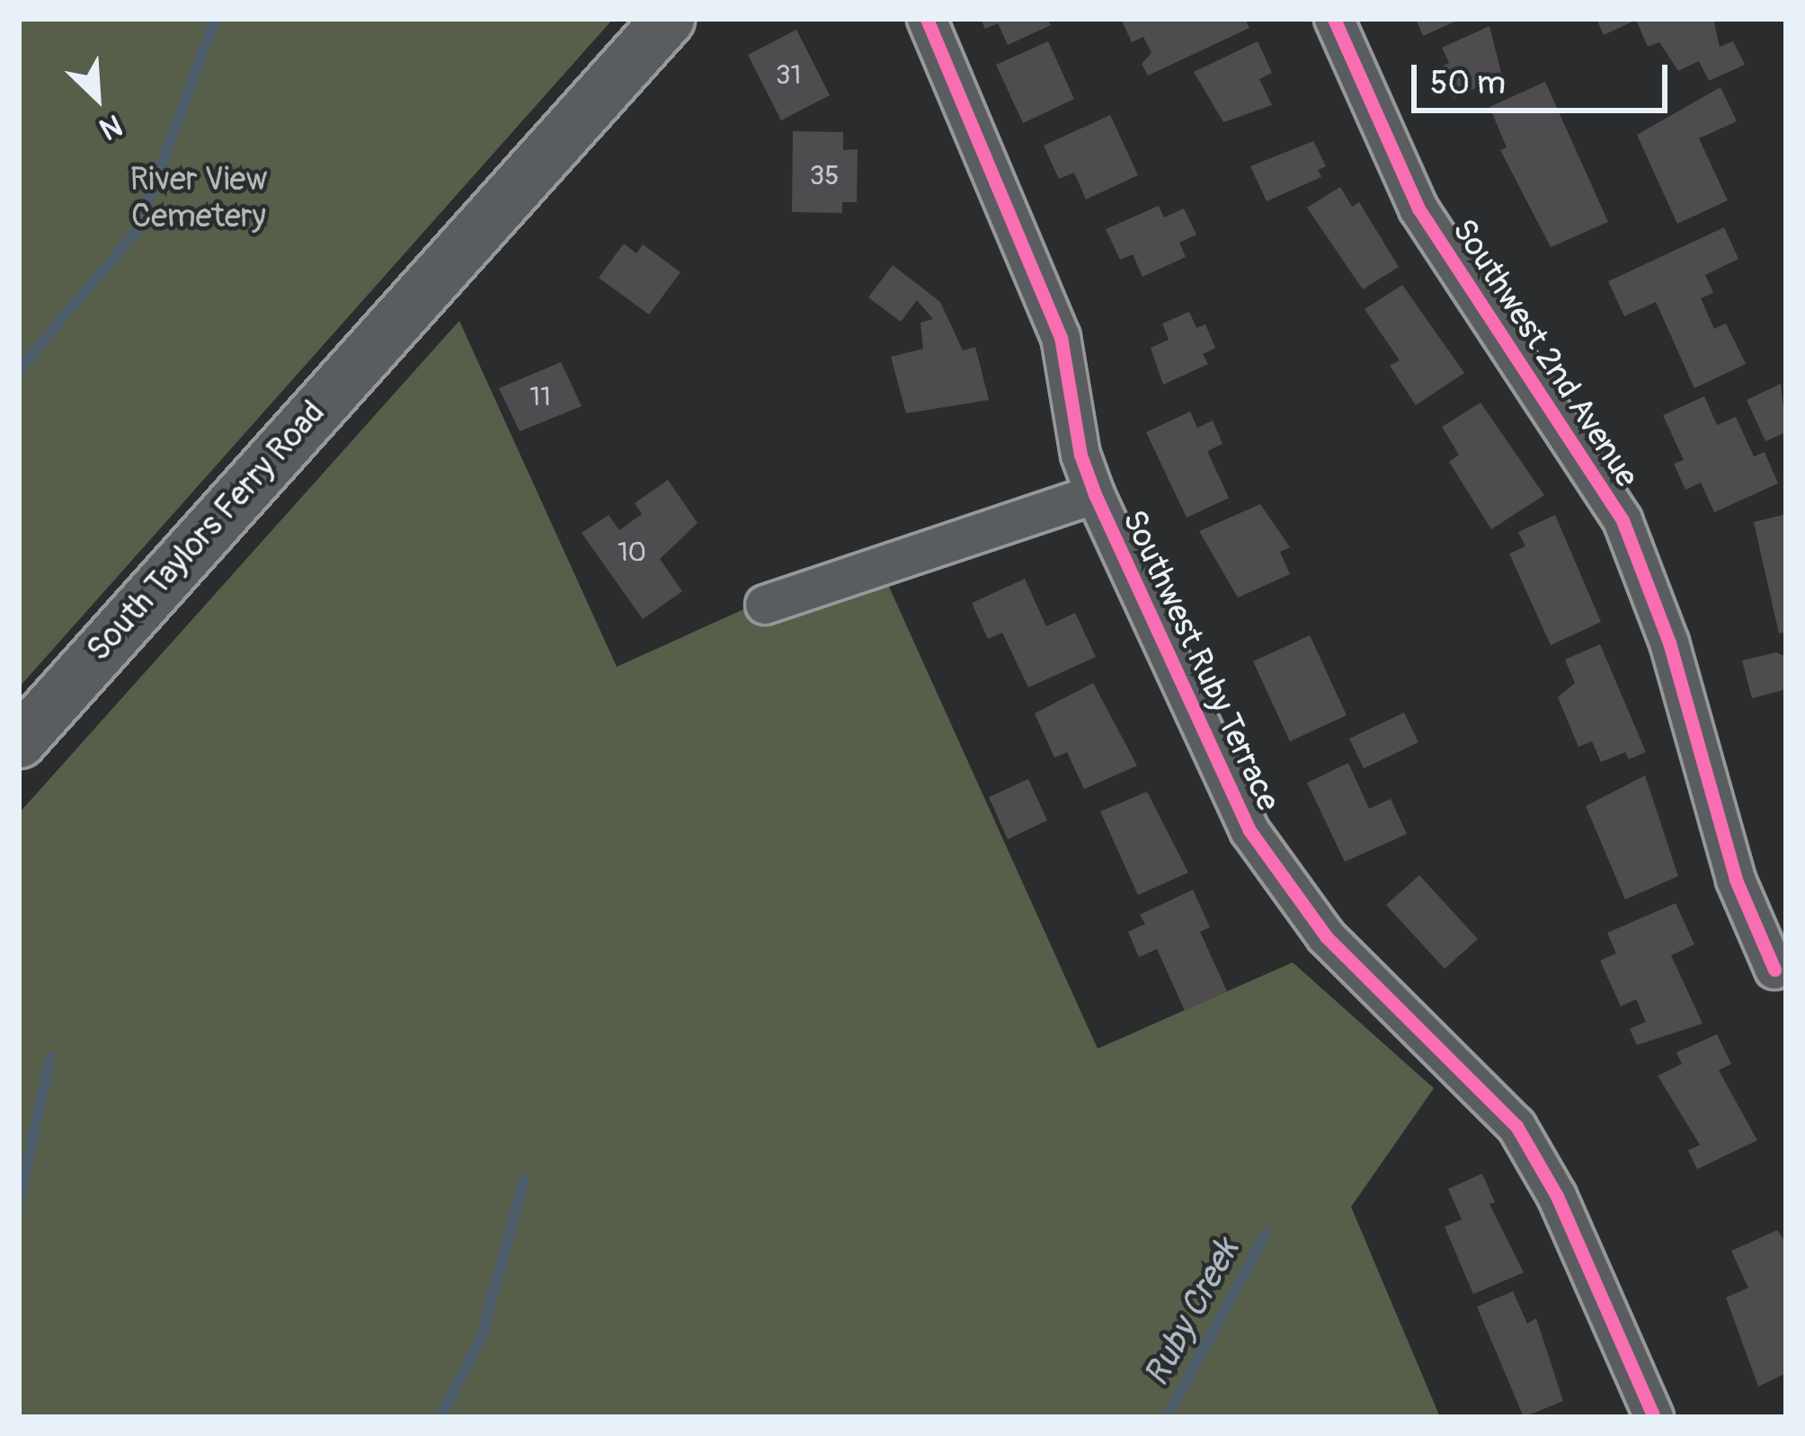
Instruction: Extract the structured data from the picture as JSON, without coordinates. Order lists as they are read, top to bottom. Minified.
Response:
{"streets":{"main road":["South Taylors Ferry Road"],"street":["Southwest 2nd Avenue","Southwest Ruby Terrace"]},"water":["Ruby Creek"],"parks":["River View Cemetery"],"house_numbers":["31","35","11","10"],"scale_bar":"50 m","north":"bottom right"}
